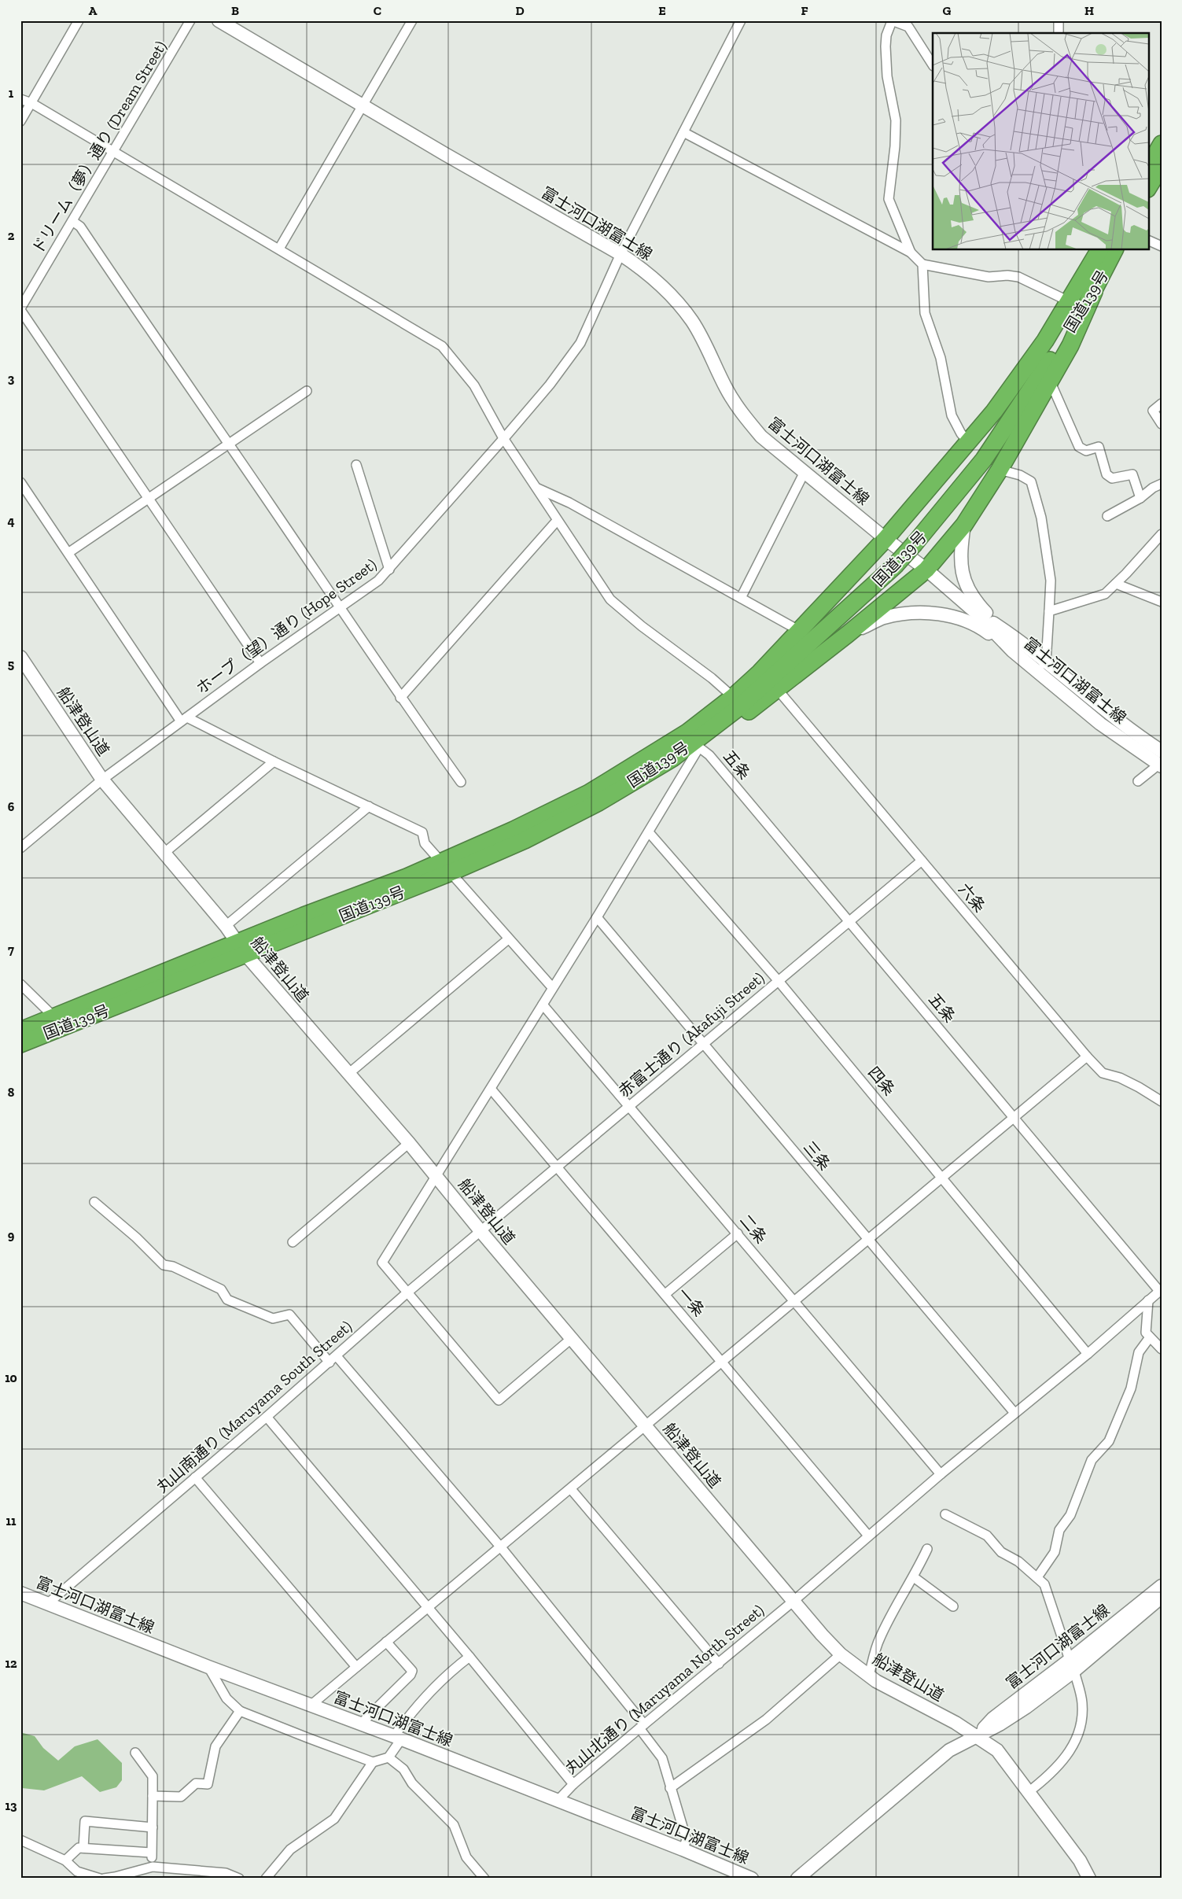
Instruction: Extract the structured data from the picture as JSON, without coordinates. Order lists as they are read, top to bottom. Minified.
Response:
{"streets":{"highway":["国道139号"],"main road":["富士河口湖富士線","船津登山道"],"street":["ドリーム（夢）通り (Dream Street)","ホープ（望）通り (Hope Street)","五条","六条","赤富士通り (Akafuji Street)","四条","三条","二条","一条","丸山南通り (Maruyama South Street)","丸山北通り (Maruyama North Street)"]},"crossings":[["富士河口湖富士線","国道139号"],["富士河口湖富士線","ホープ（望）通り (Hope Street)"],["富士河口湖富士線","船津登山道"],["富士河口湖富士線","丸山南通り (Maruyama South Street)"],["富士河口湖富士線","丸山北通り (Maruyama North Street)"],["国道139号","船津登山道"],["ホープ（望）通り (Hope Street)","船津登山道"],["船津登山道","赤富士通り (Akafuji Street)"],["船津登山道","丸山南通り (Maruyama South Street)"],["船津登山道","丸山北通り (Maruyama North Street)"],["五条","赤富士通り (Akafuji Street)"],["五条","丸山北通り (Maruyama North Street)"],["六条","赤富士通り (Akafuji Street)"],["赤富士通り (Akafuji Street)","四条"],["赤富士通り (Akafuji Street)","三条"],["赤富士通り (Akafuji Street)","二条"],["赤富士通り (Akafuji Street)","一条"],["赤富士通り (Akafuji Street)","丸山南通り (Maruyama South Street)"],["四条","丸山北通り (Maruyama North Street)"],["三条","丸山北通り (Maruyama North Street)"],["二条","丸山北通り (Maruyama North Street)"],["一条","丸山北通り (Maruyama North Street)"]],"grid":{"columns":["A","B","C","D","E","F","G","H"],"rows":["1","2","3","4","5","6","7","8","9","10","11","12","13"]}}
